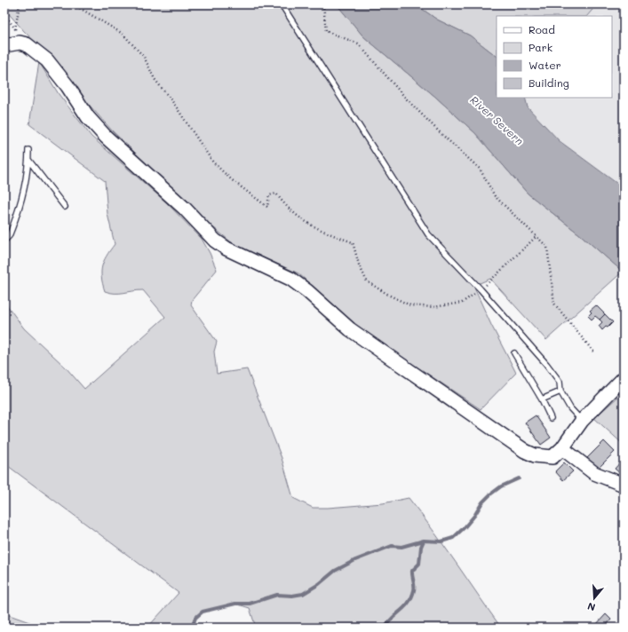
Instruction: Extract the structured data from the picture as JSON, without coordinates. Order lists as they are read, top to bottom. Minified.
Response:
{"water":["River Severn"],"legend":["Road","Park","Water","Building"],"north":"bottom"}
